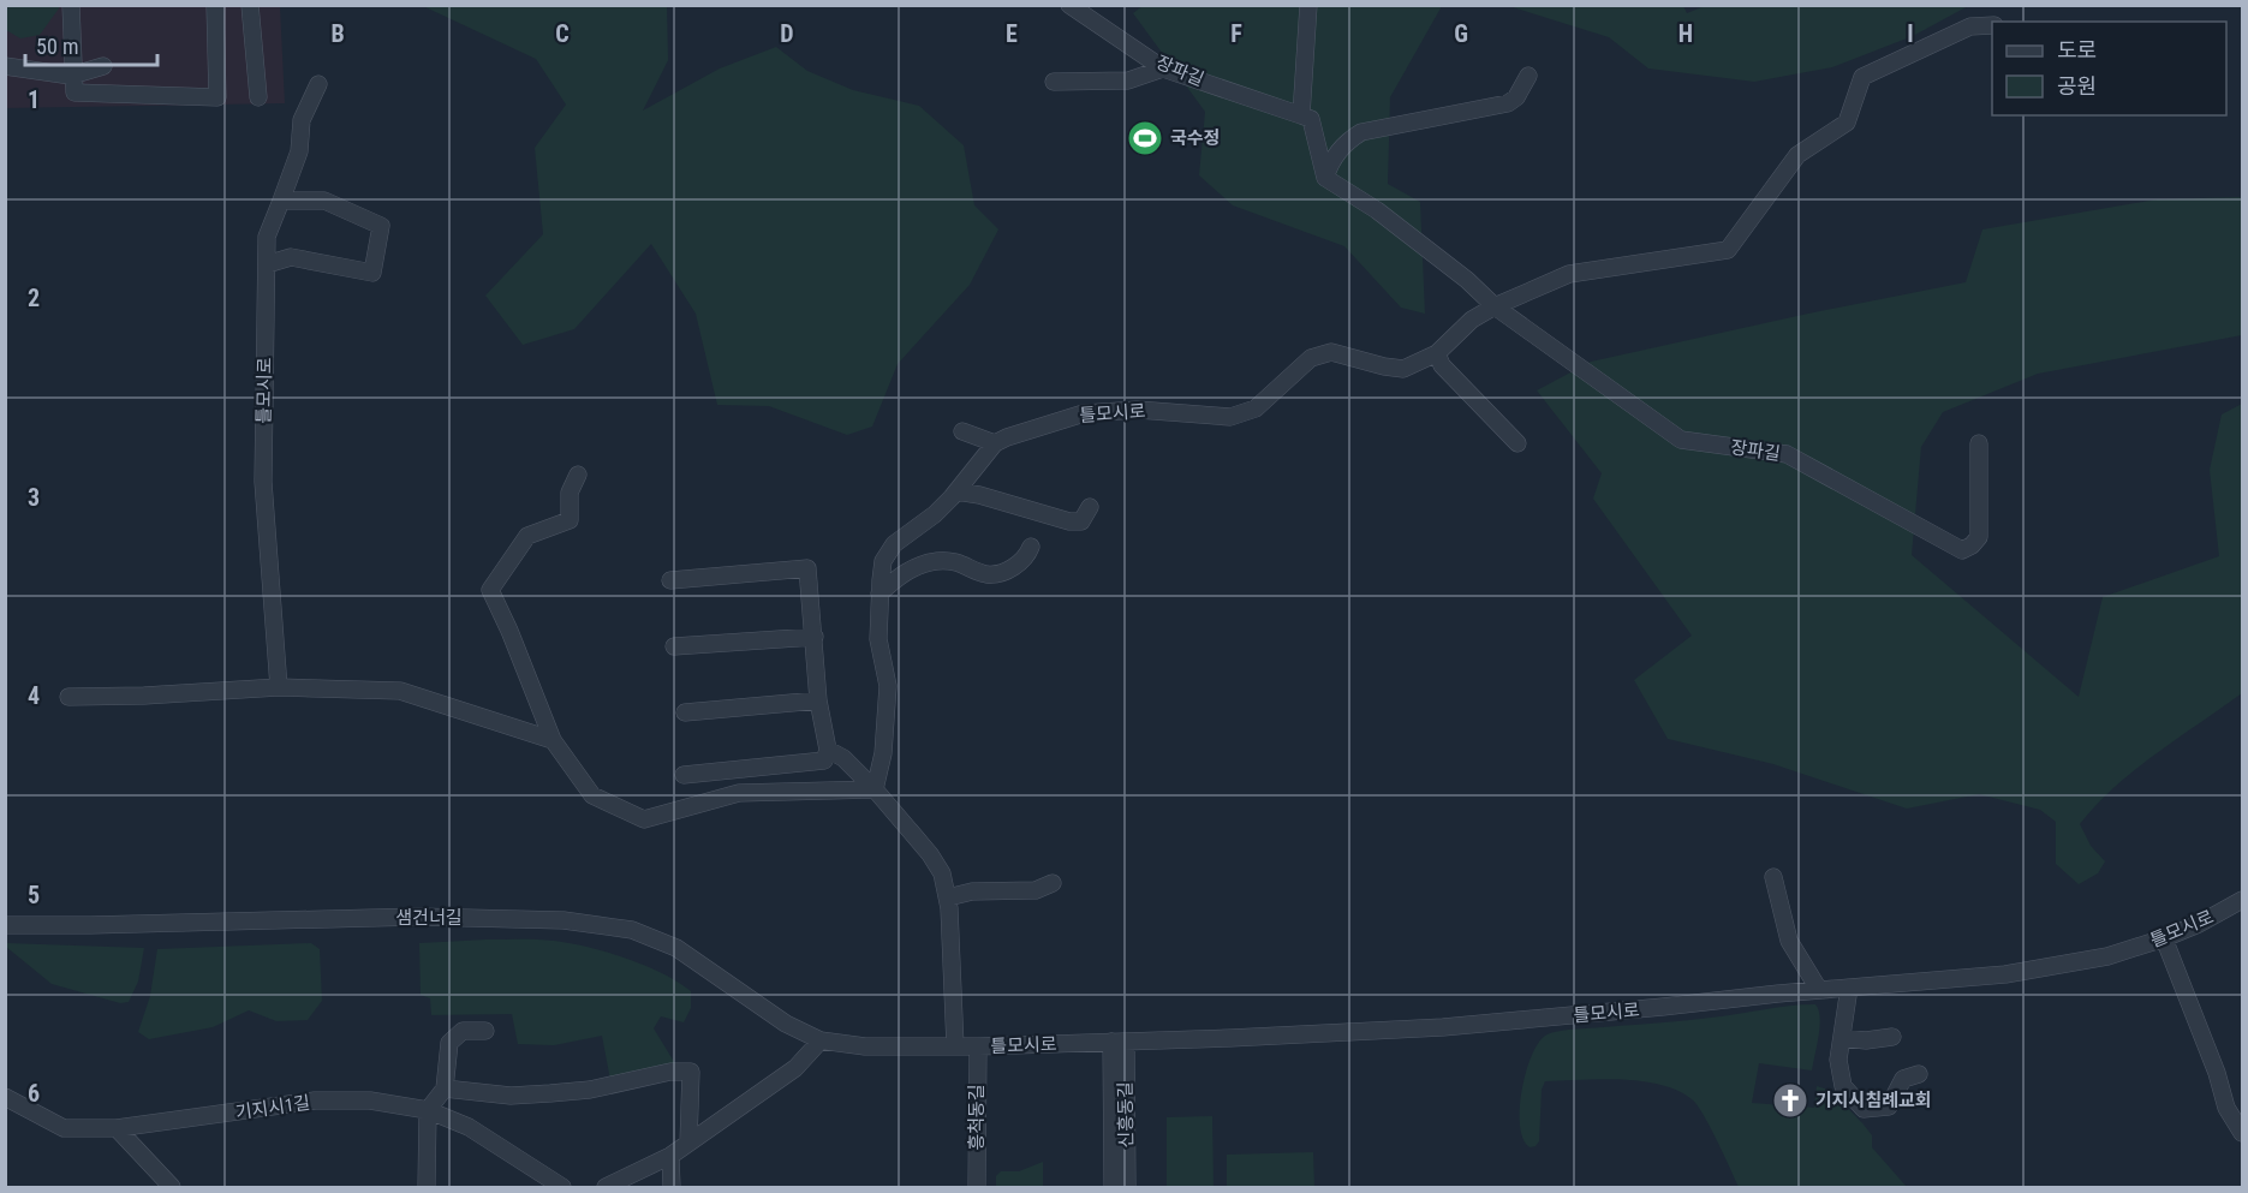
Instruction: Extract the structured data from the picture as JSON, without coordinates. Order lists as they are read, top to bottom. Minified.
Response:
{"streets":{"street":["장파길","틀모시로","샘건너길","기지시1길","신흥동길","흥척동길"]},"crossings":[["틀모시로","샘건너길"],["틀모시로","신흥동길"],["틀모시로","흥척동길"]],"places":{"sports":["국수정"],"church":["기지시침례교회"]},"legend":["도로","공원"],"scale_bar":"50 m","grid":{"columns":["B","C","D","E","F","G","H","I"],"rows":["1","2","3","4","5","6"]}}
